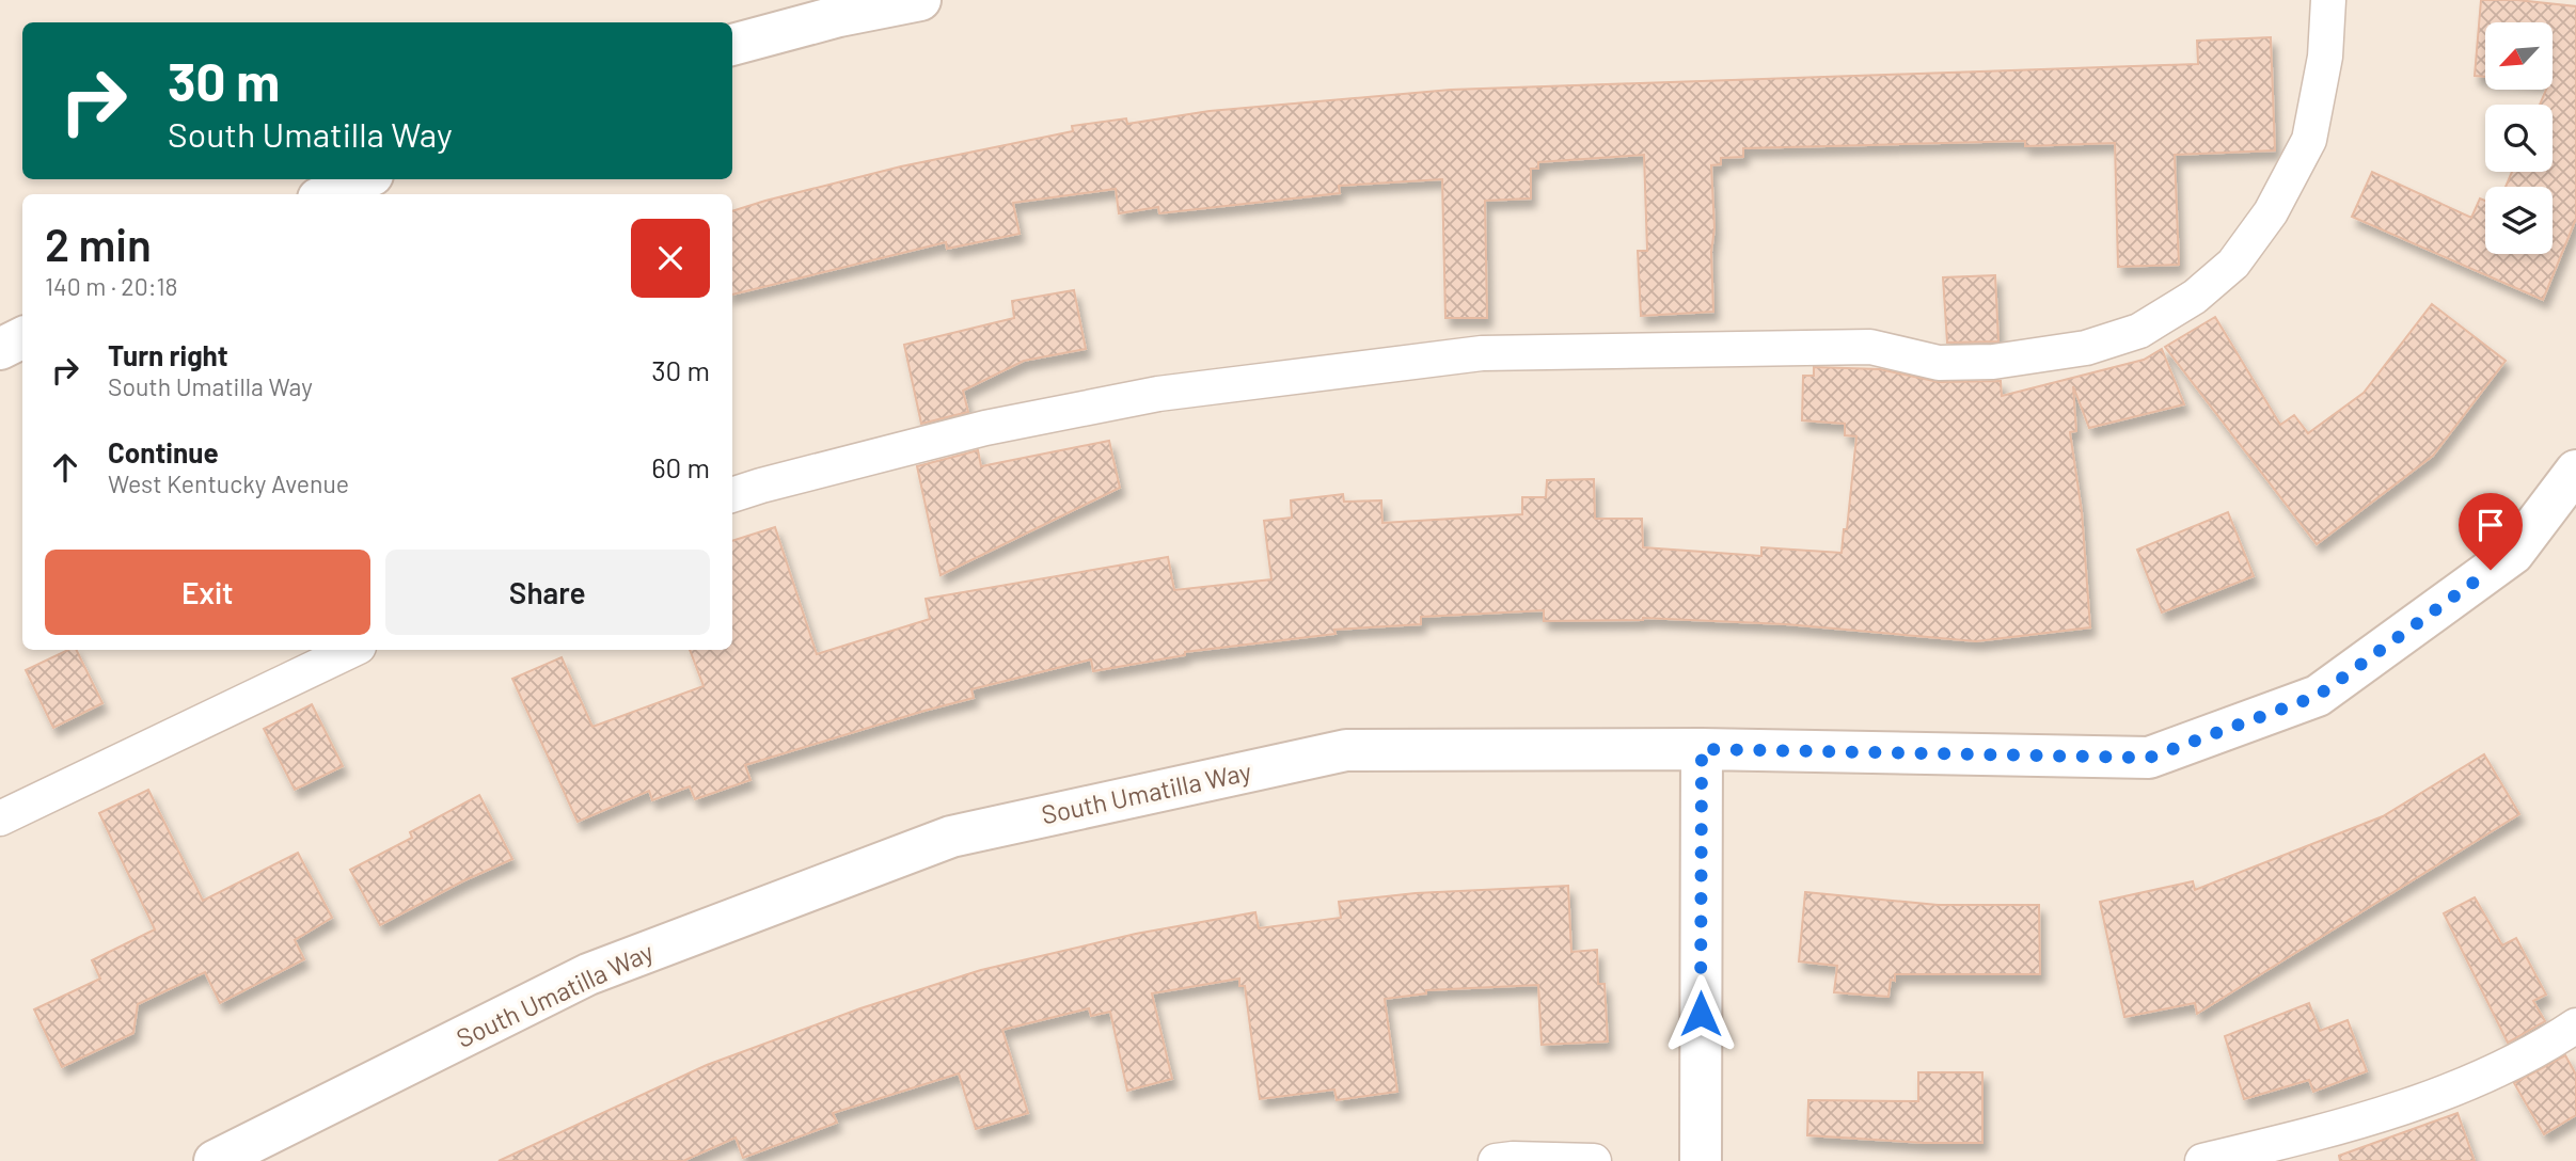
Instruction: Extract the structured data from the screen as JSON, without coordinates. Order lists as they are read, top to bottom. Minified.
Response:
{"streets":{"street":["South Umatilla Way"]},"north":"bottom left","page":{"turn":["30 m","South Umatilla Way"],"heading":["2 min","140 m · 20:18"],"list":[{"name":"Turn right","note":"South Umatilla Way","value":"30 m"},{"name":"Continue","note":"West Kentucky Avenue","value":"60 m"}],"buttons":["Exit","Share"]}}
